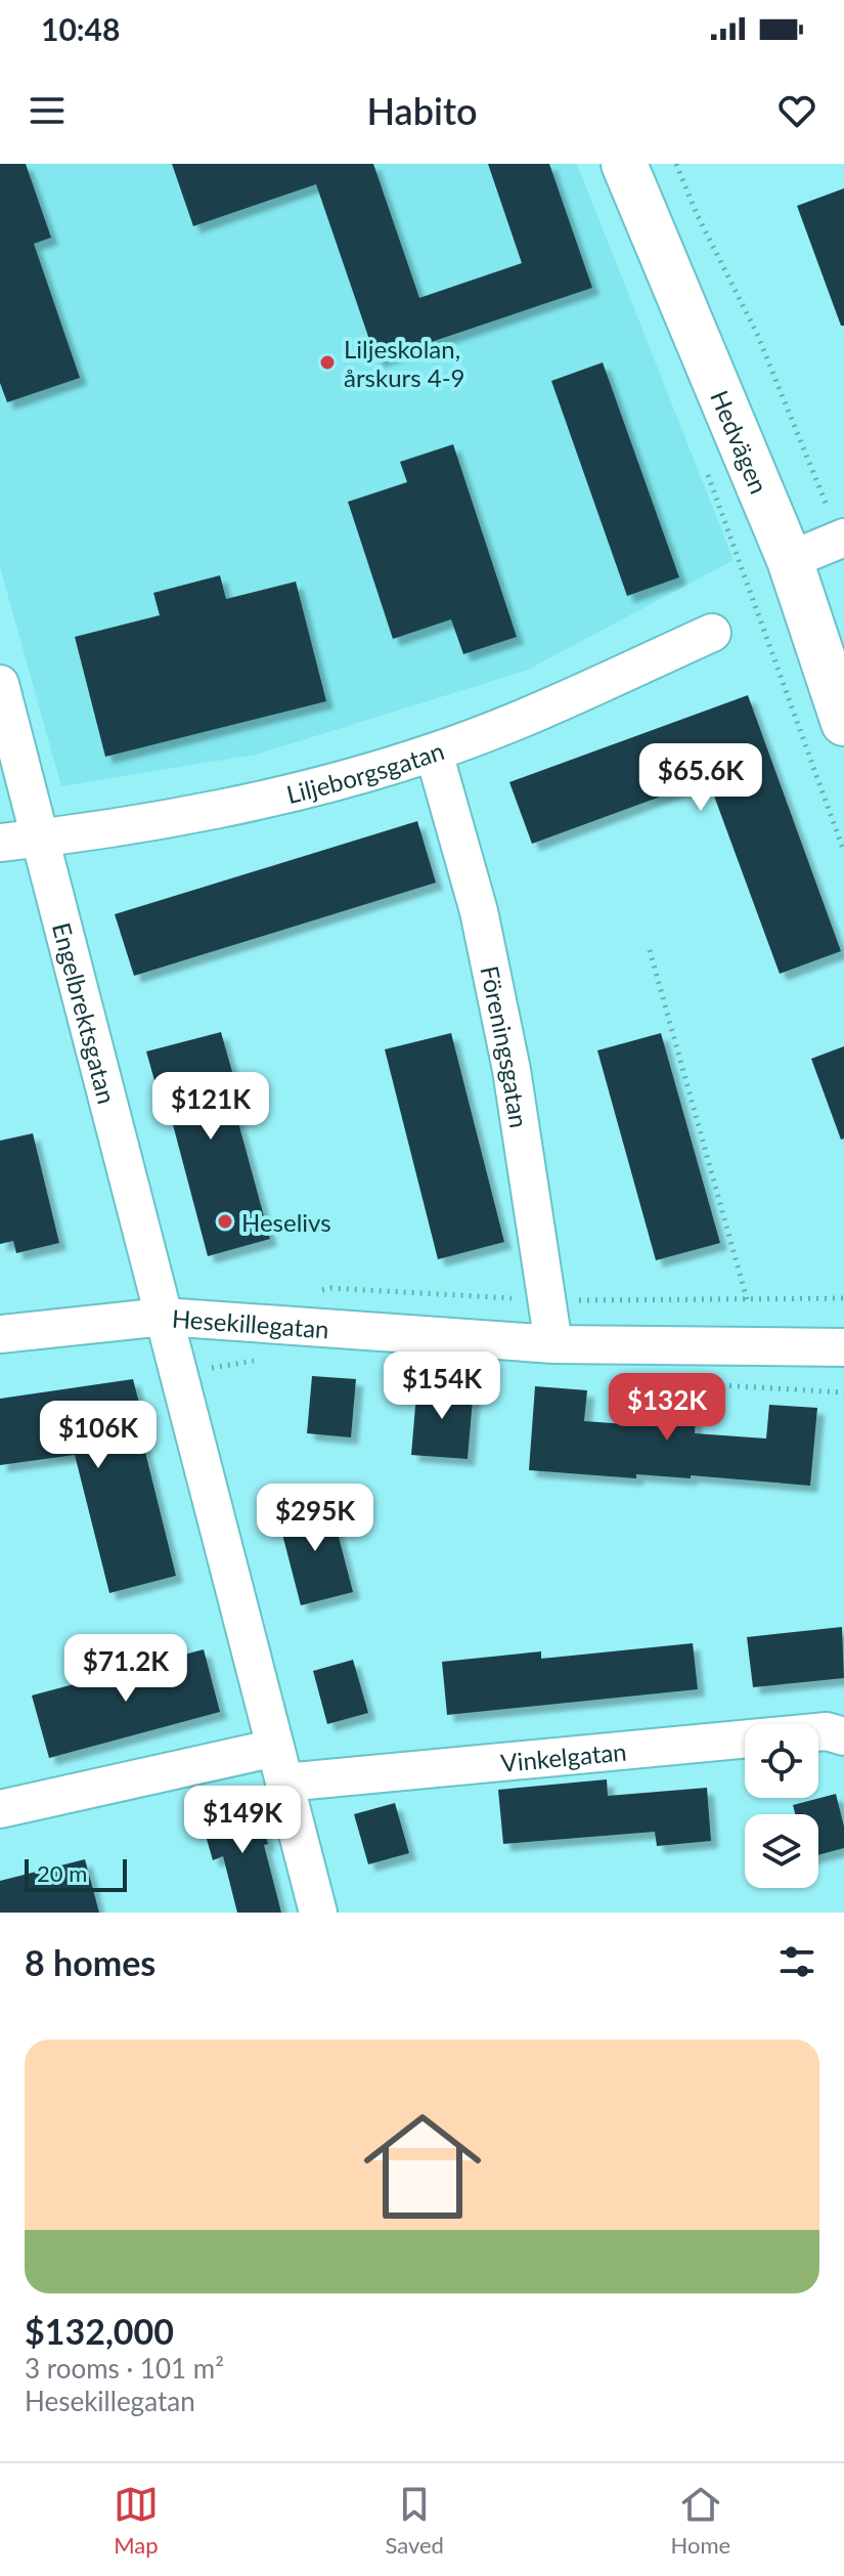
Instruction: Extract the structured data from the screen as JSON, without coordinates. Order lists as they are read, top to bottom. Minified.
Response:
{"streets":{"main road":["Hedvägen"],"street":["Liljeborgsgatan","Engelbrektsgatan","Föreningsgatan","Hesekillegatan","Vinkelgatan"]},"crossings":[["Liljeborgsgatan","Engelbrektsgatan"],["Liljeborgsgatan","Föreningsgatan"],["Engelbrektsgatan","Hesekillegatan"],["Engelbrektsgatan","Vinkelgatan"],["Föreningsgatan","Hesekillegatan"]],"places":["Liljeskolan, årskurs 4-9","Heselivs"],"scale_bar":"20 m","page":{"status":"10:48","header":"Habito","price":["$65.6K","$121K","$154K","$132K","$106K","$295K","$71.2K","$149K"],"scale":"20 m","heading":"8 homes","list":[{"name":"$132,000","note":"3 rooms · 101 m² · Hesekillegatan"}],"tabs":["Map","Saved","Home"]}}
